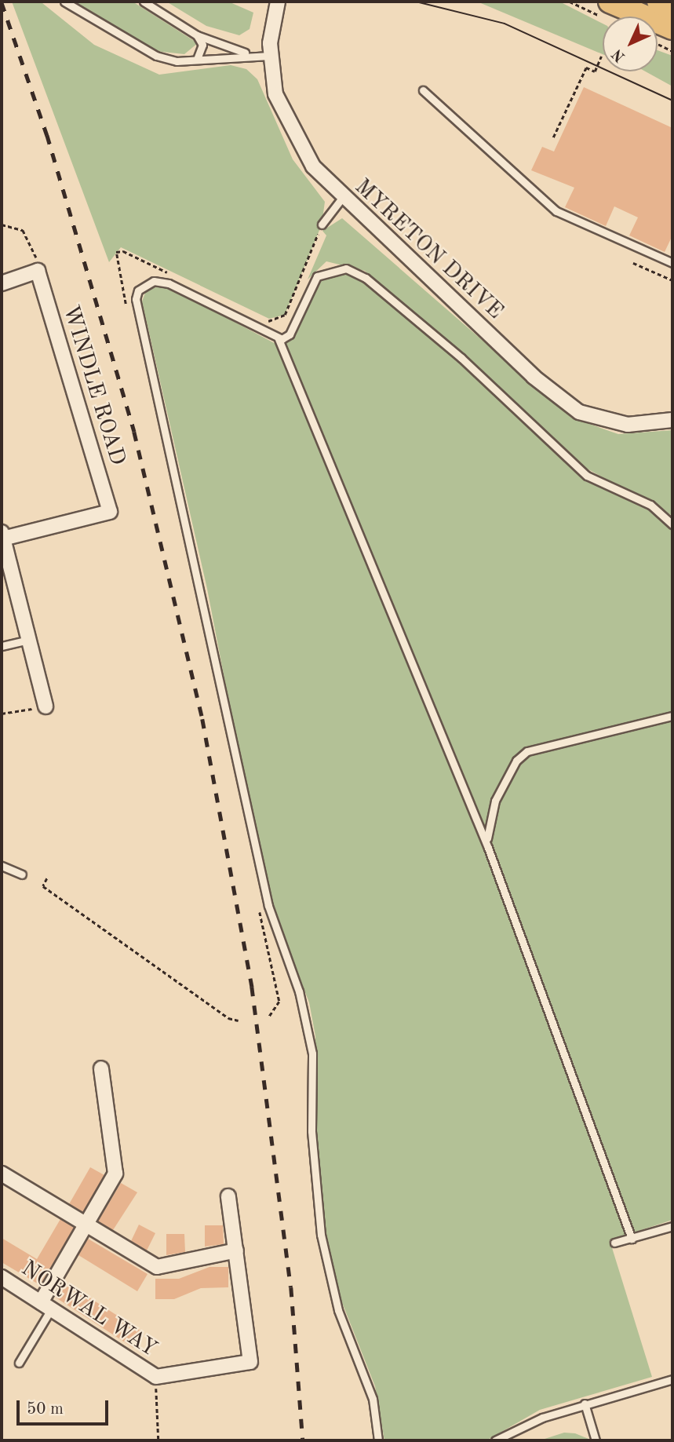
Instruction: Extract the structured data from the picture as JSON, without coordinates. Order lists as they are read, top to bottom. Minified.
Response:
{"streets":{"street":["MYRETON DRIVE","WINDLE ROAD","NORWAL WAY"]},"scale_bar":"50 m","north":"bottom left"}
